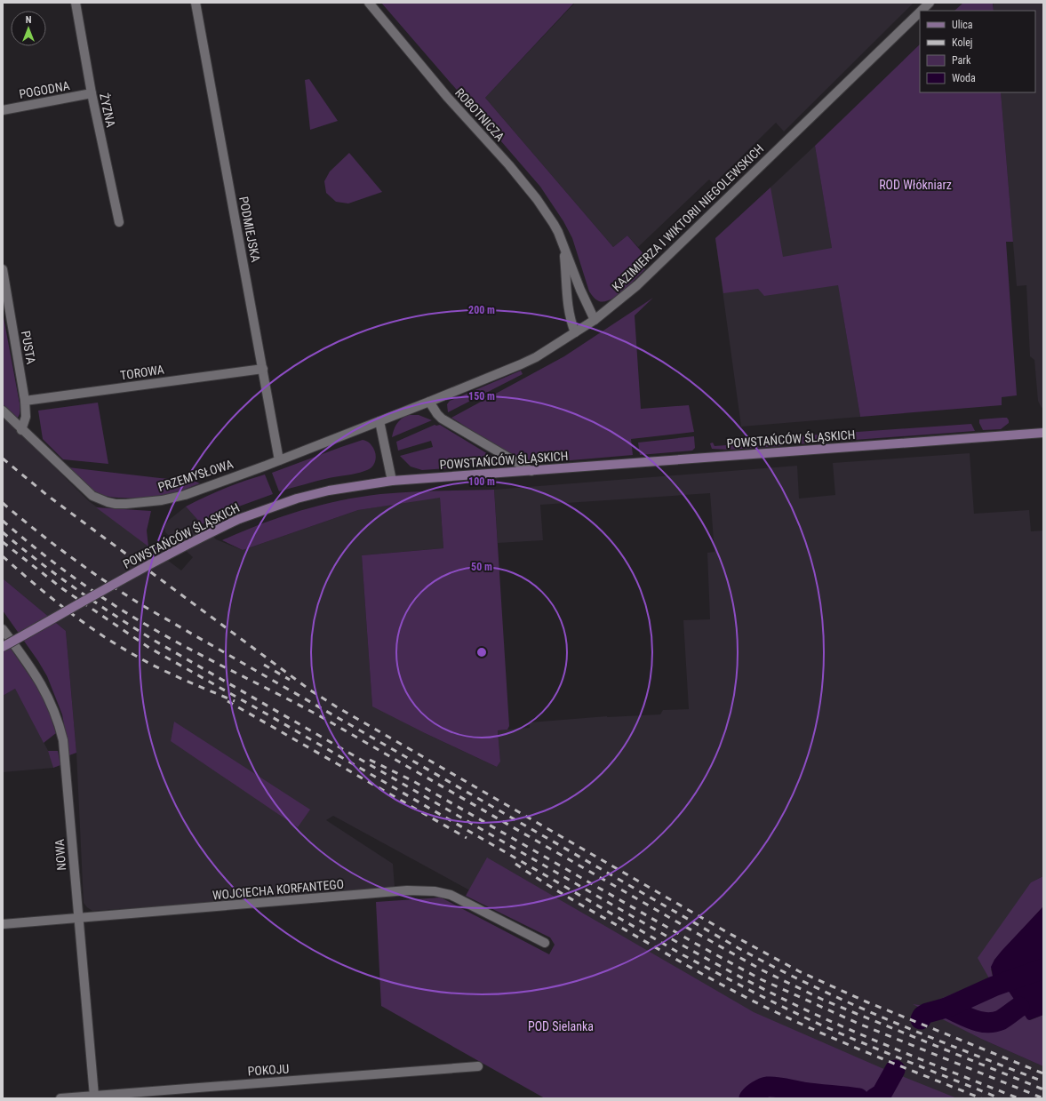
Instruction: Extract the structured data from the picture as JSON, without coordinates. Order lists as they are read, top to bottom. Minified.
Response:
{"streets":{"main road":["POWSTAŃCÓW ŚLĄSKICH"],"street":["POGODNA","ŻYZNA","ROBOTNICZA","KAZIMIERZA I WIKTORII NIEGOLEWSKICH","PODMIEJSKA","PUSTA","TOROWA","PRZEMYSŁOWA","NOWA","WOJCIECHA KORFANTEGO","POKOJU"]},"crossings":[["POGODNA","ŻYZNA"],["ROBOTNICZA","KAZIMIERZA I WIKTORII NIEGOLEWSKICH"],["KAZIMIERZA I WIKTORII NIEGOLEWSKICH","PRZEMYSŁOWA"],["PODMIEJSKA","TOROWA"],["PODMIEJSKA","PRZEMYSŁOWA"],["PUSTA","TOROWA"],["PUSTA","PRZEMYSŁOWA"],["NOWA","WOJCIECHA KORFANTEGO"],["NOWA","POKOJU"]],"parks":["ROD Włókniarz","POD Sielanka"],"legend":["Ulica","Kolej","Park","Woda"],"north":"top","rings":["200 m","150 m","100 m","50 m"]}
